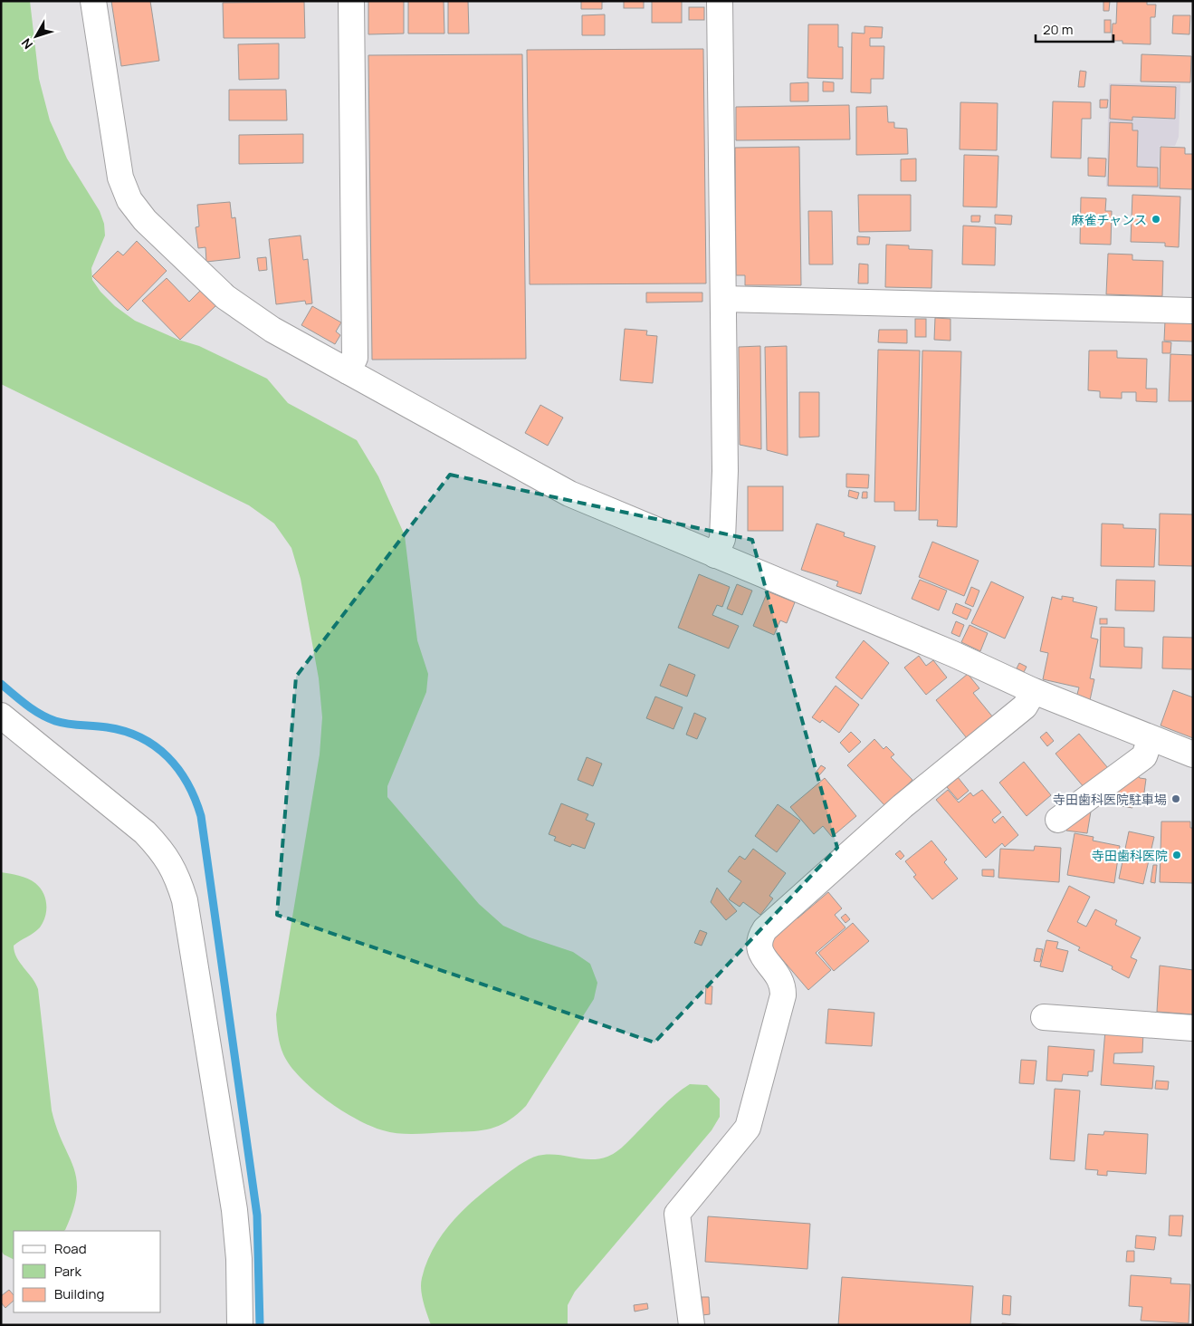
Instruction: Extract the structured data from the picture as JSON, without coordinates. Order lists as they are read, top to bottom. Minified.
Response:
{"places":["麻雀チャンス","寺田歯科医院駐車場","寺田歯科医院"],"legend":["Road","Park","Building"],"scale_bar":"20 m","north":"bottom left"}
